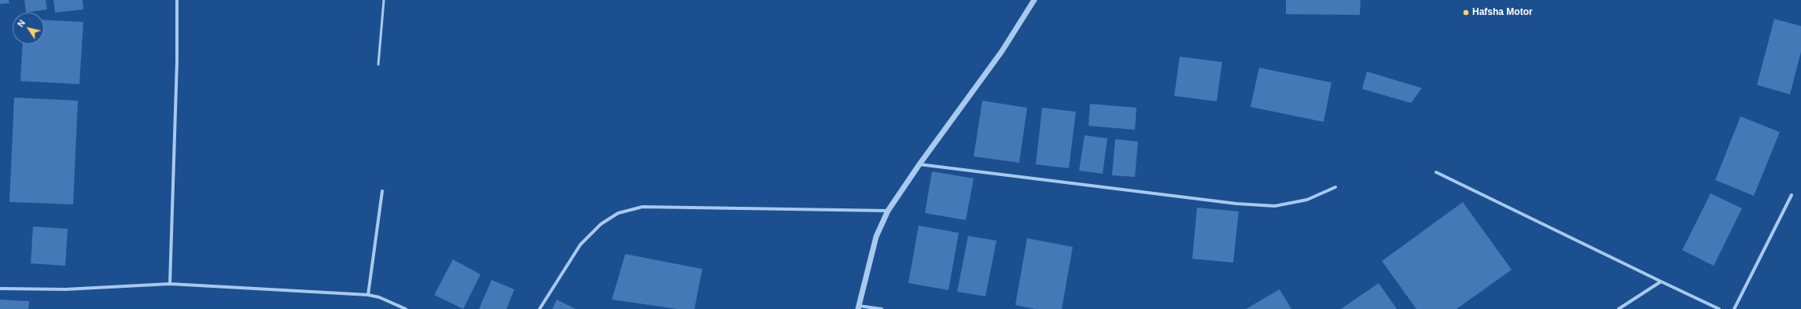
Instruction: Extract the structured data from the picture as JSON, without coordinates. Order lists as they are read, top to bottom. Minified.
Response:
{"places":["Hafsha Motor"],"north":"top left"}
